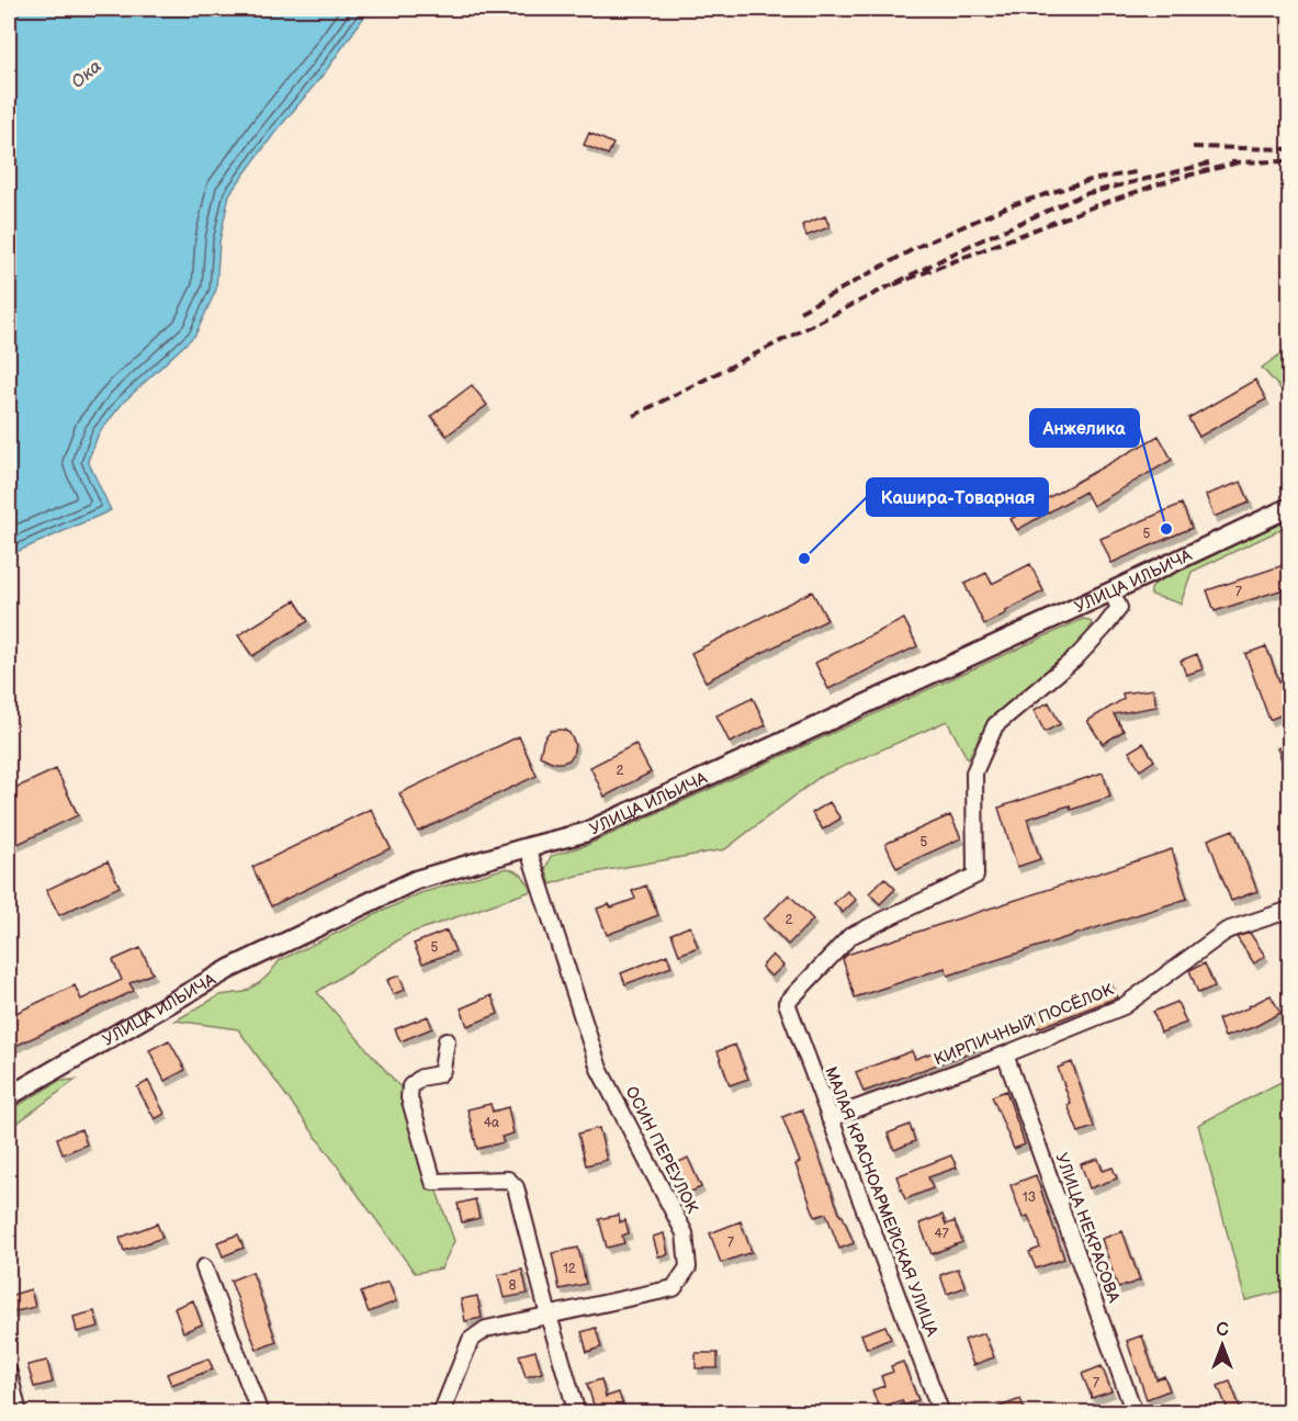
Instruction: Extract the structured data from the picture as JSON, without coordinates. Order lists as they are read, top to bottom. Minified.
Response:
{"streets":{"street":["УЛИЦА ИЛЬИЧА","КИРПИЧНЫЙ ПОСЁЛОК","ОСИН ПЕРЕУЛОК","МАЛАЯ КРАСНОАРМЕЙСКАЯ УЛИЦА","УЛИЦА НЕКРАСОВА"]},"crossings":[["УЛИЦА ИЛЬИЧА","ОСИН ПЕРЕУЛОК"],["УЛИЦА ИЛЬИЧА","МАЛАЯ КРАСНОАРМЕЙСКАЯ УЛИЦА"],["КИРПИЧНЫЙ ПОСЁЛОК","МАЛАЯ КРАСНОАРМЕЙСКАЯ УЛИЦА"],["КИРПИЧНЫЙ ПОСЁЛОК","УЛИЦА НЕКРАСОВА"]],"water":["Ока"],"places":["Анжелика","Кашира-Товарная"],"house_numbers":["5","7","2","5","2","5","4а","13","47","7","12","8","7"],"north":"top"}
